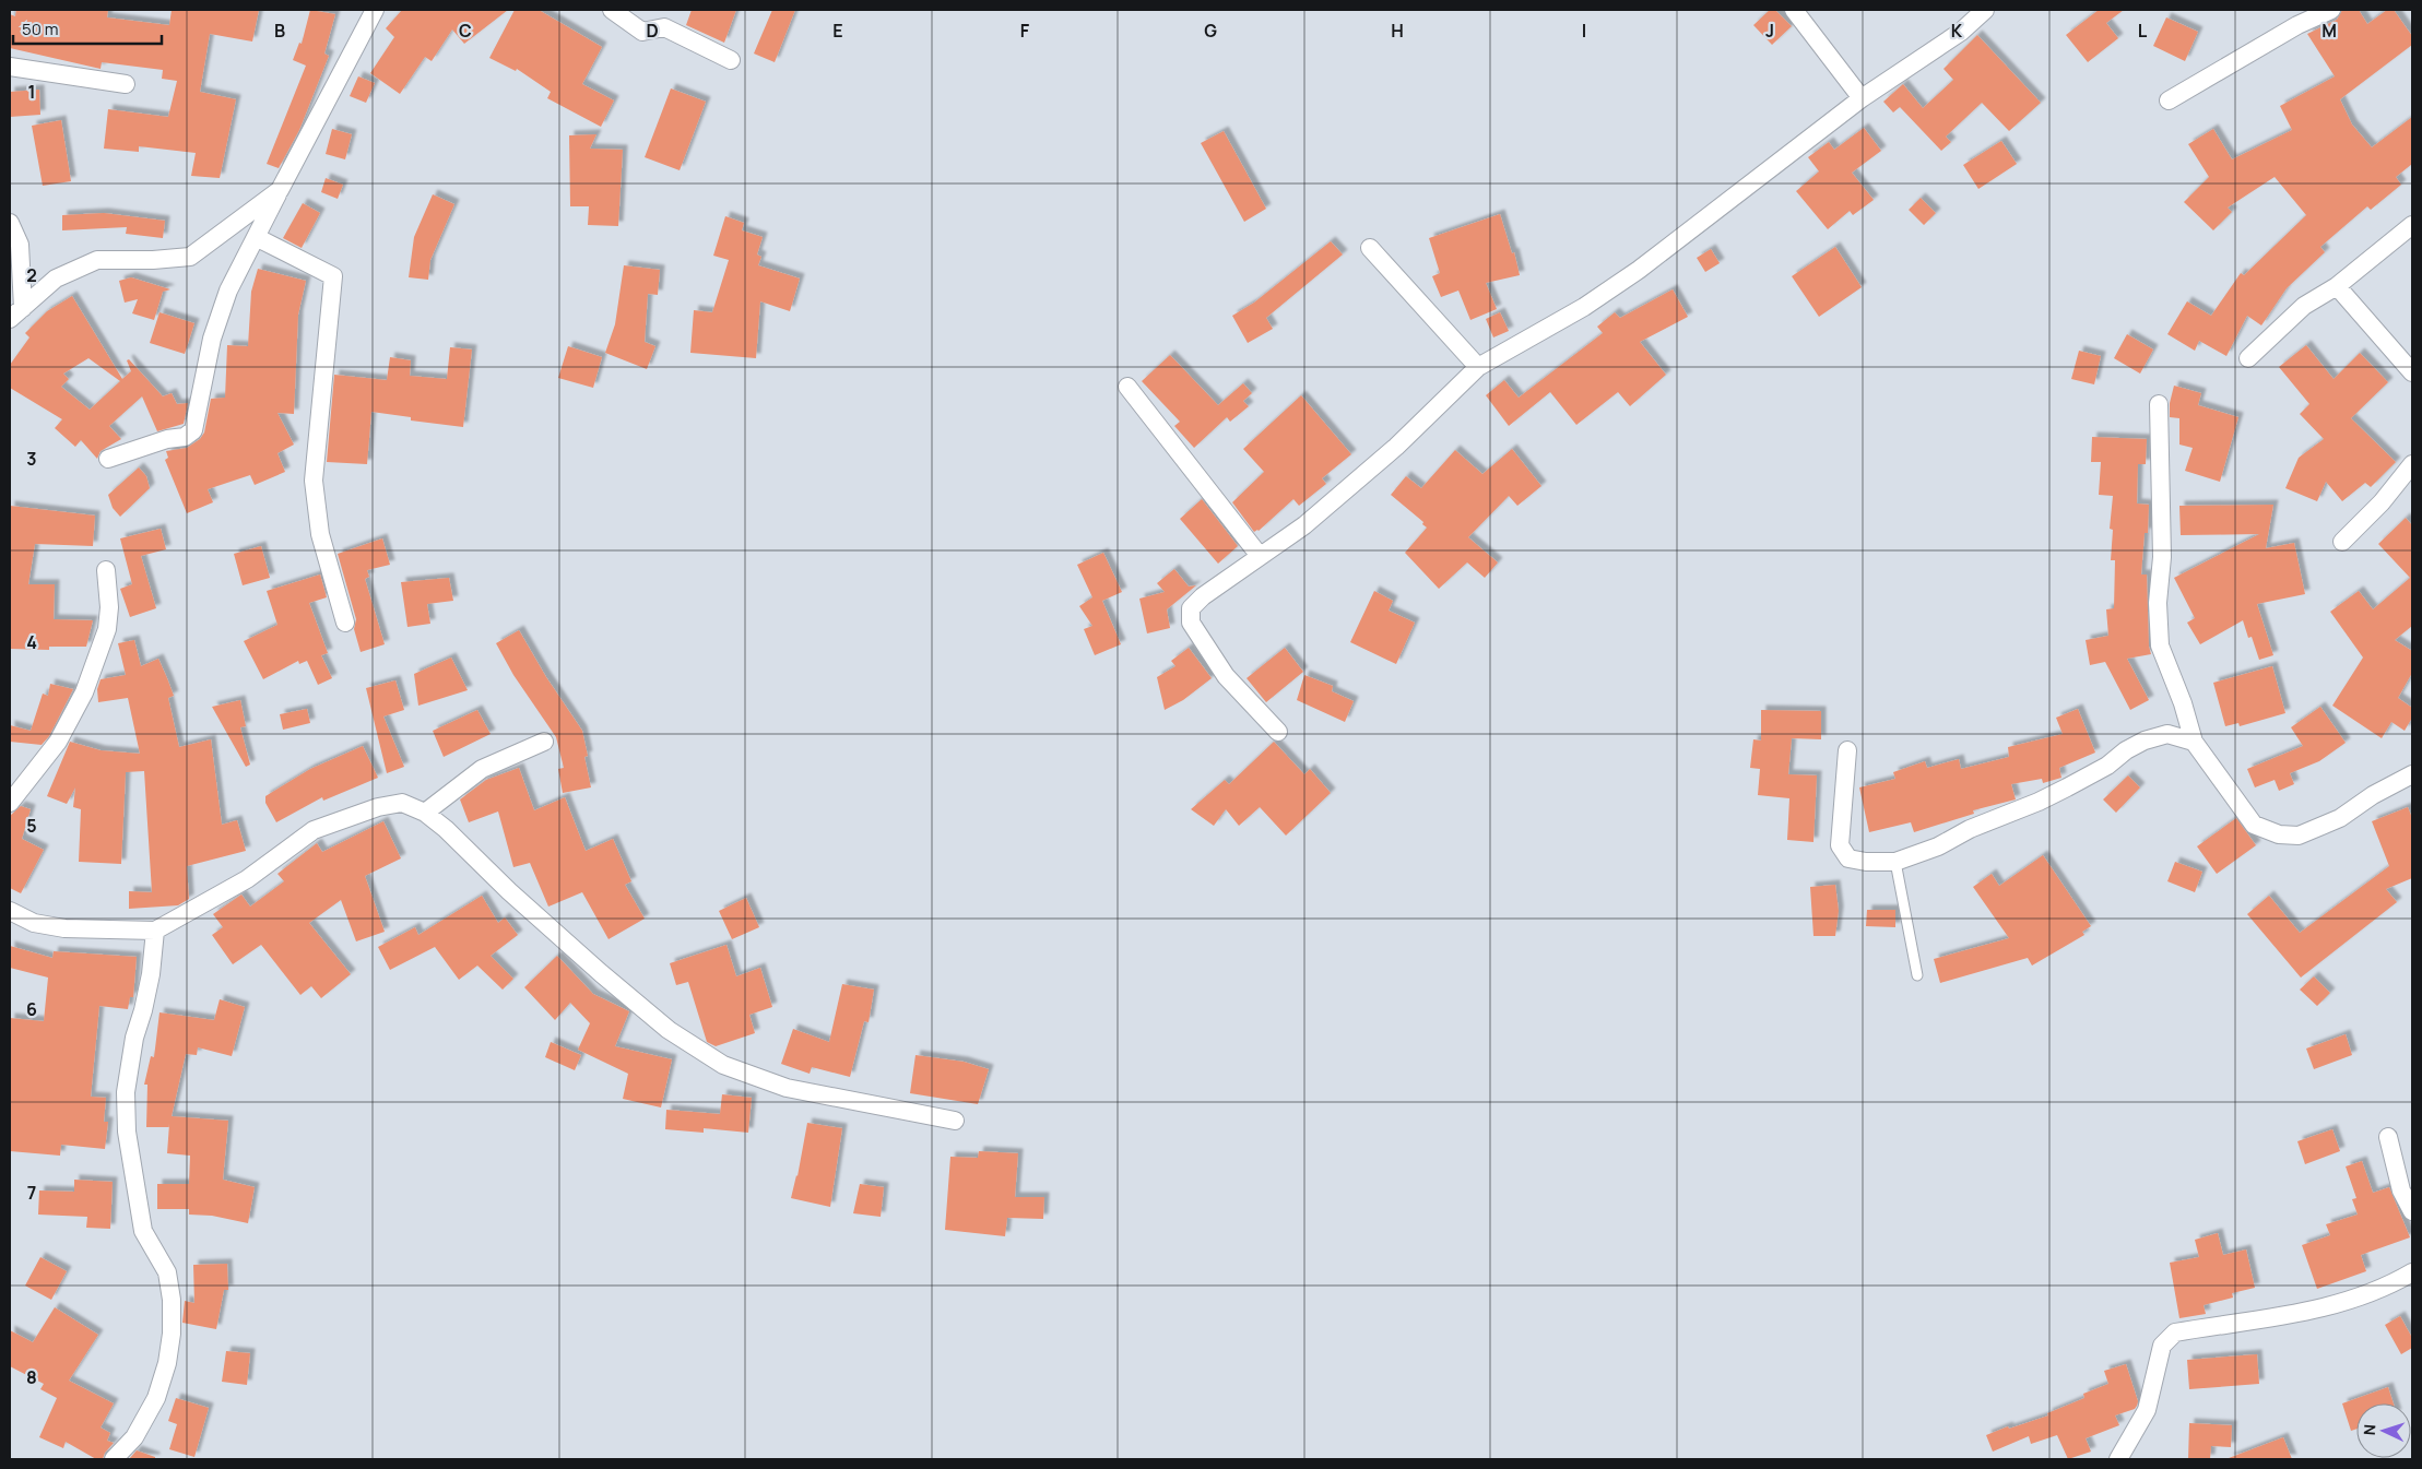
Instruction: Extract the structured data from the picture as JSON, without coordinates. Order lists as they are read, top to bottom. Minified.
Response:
{"scale_bar":"50 m","north":"left","grid":{"columns":["B","C","D","E","F","G","H","I","J","K","L","M"],"rows":["1","2","3","4","5","6","7","8"]}}
